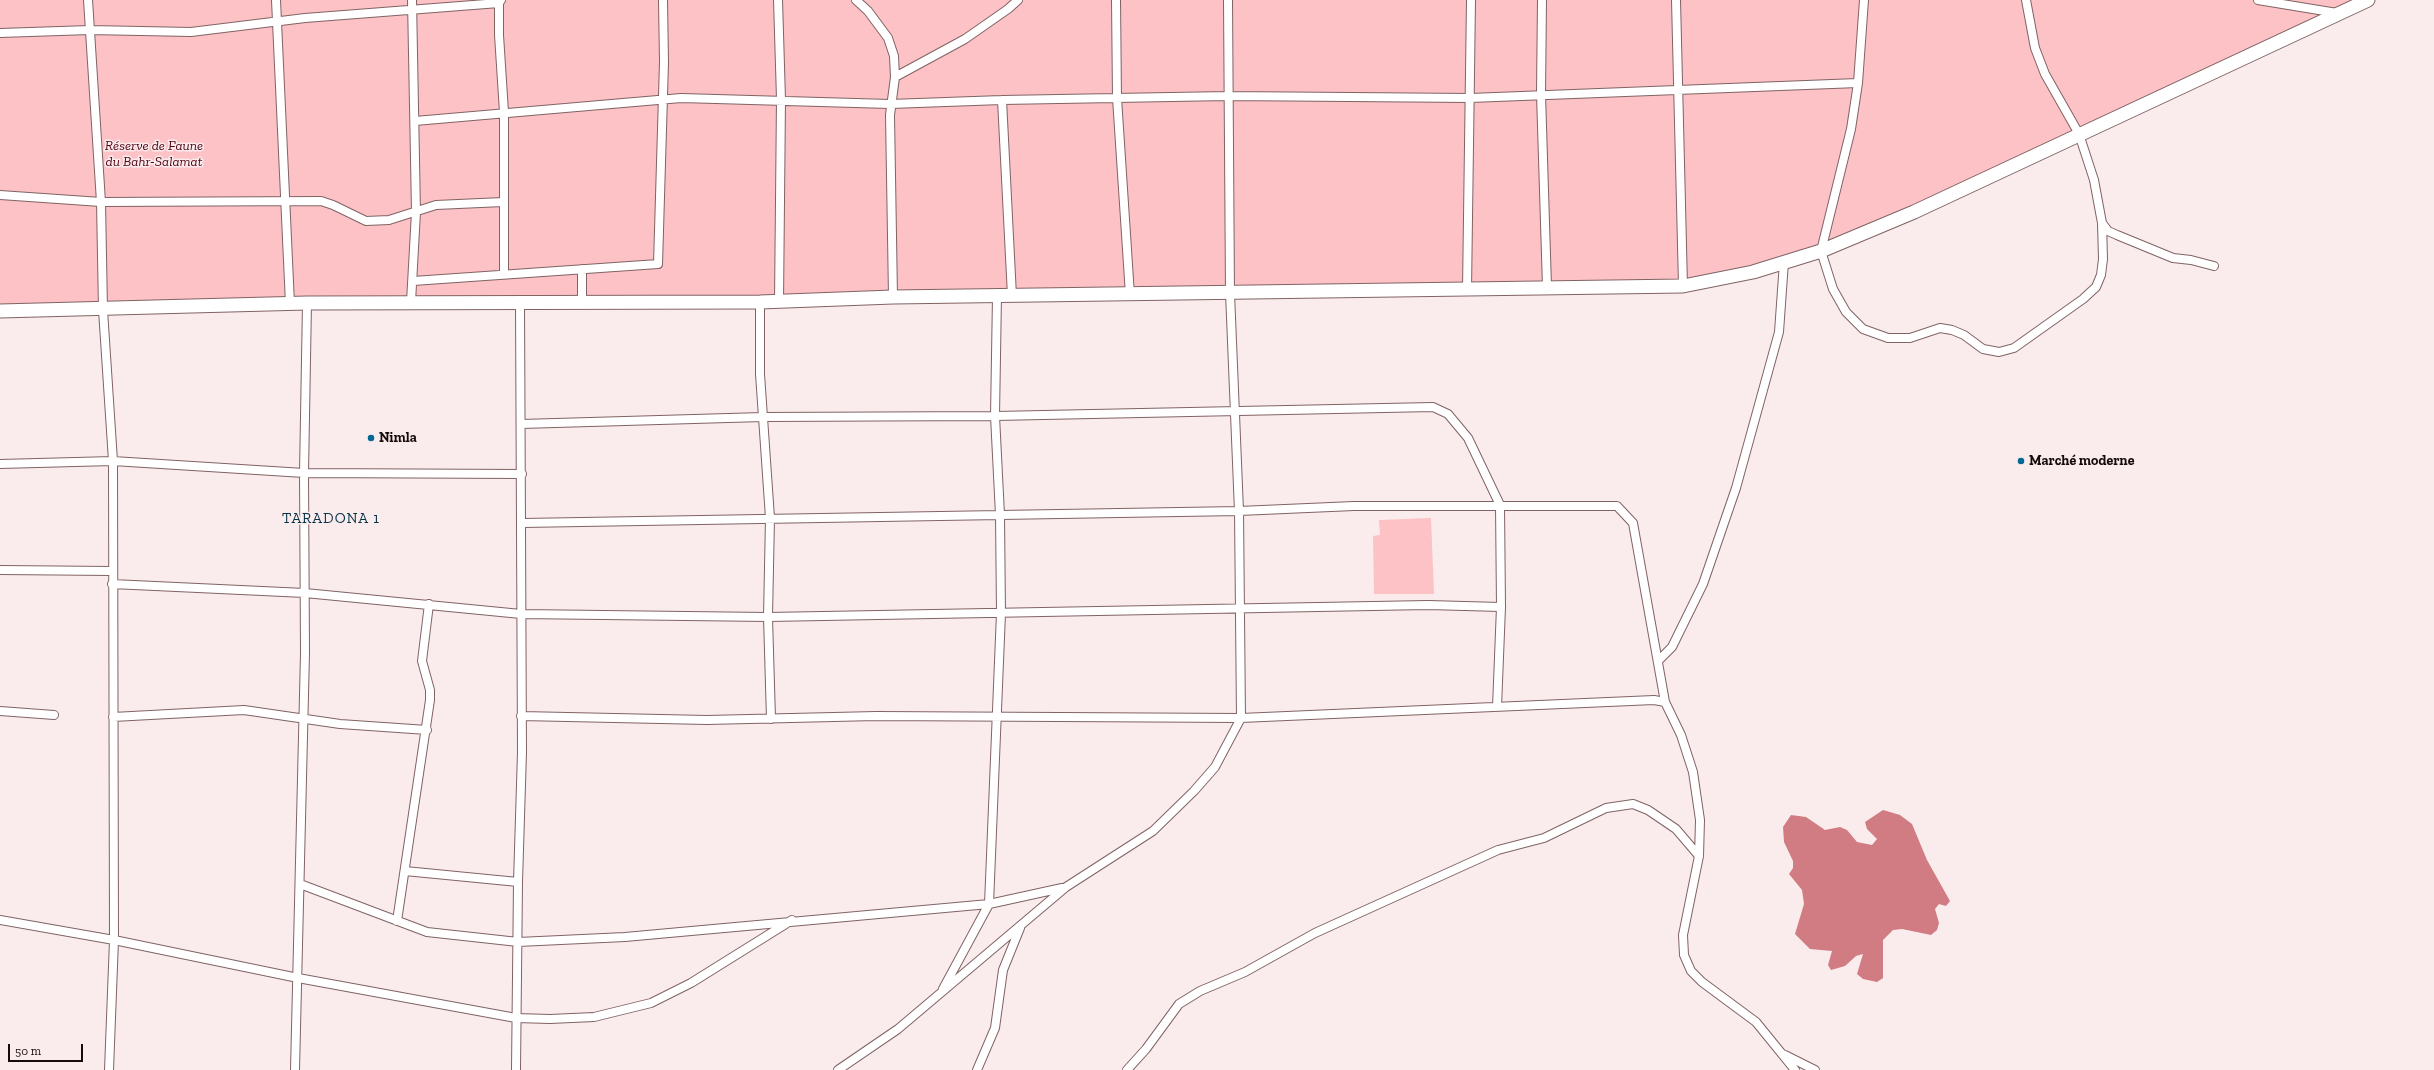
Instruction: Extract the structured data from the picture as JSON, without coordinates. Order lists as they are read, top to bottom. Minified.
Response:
{"districts":["TARADONA 1"],"parks":["Réserve de Faune du Bahr-Salamat"],"places":["Nimla","Marché moderne"],"scale_bar":"50 m"}
